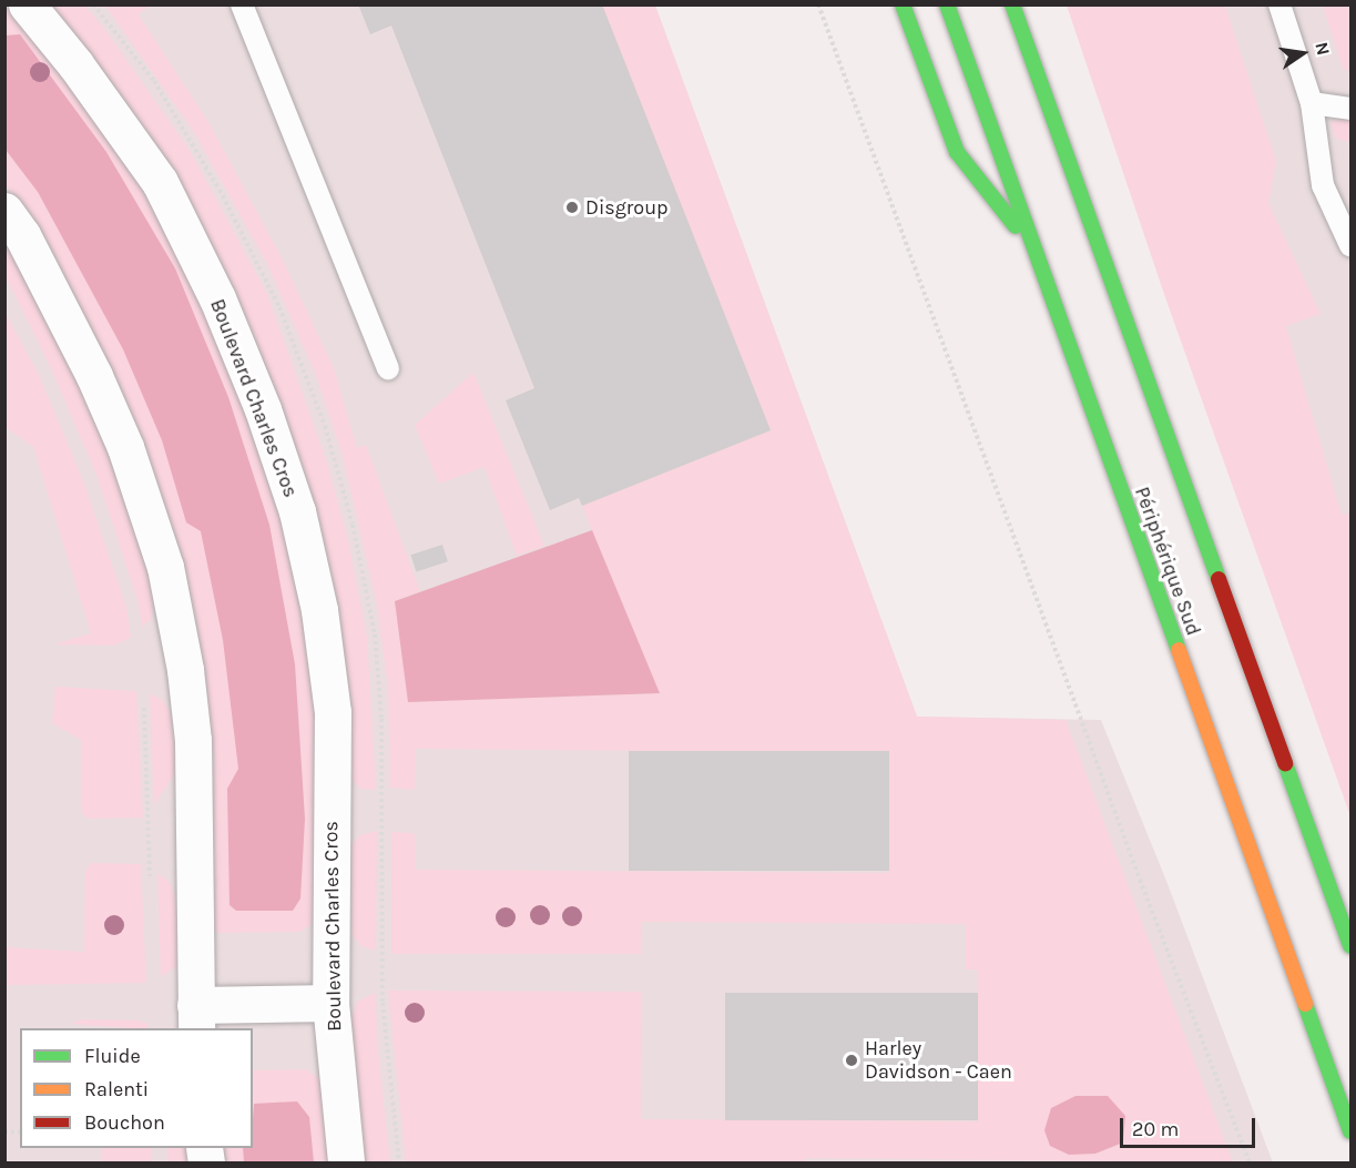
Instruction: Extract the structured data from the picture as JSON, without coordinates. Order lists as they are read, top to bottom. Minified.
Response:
{"streets":{"highway":["Périphérique Sud"],"street":["Boulevard Charles Cros"]},"places":["Disgroup","Harley Davidson - Caen"],"legend":["Fluide","Ralenti","Bouchon"],"scale_bar":"20 m","north":"right"}
